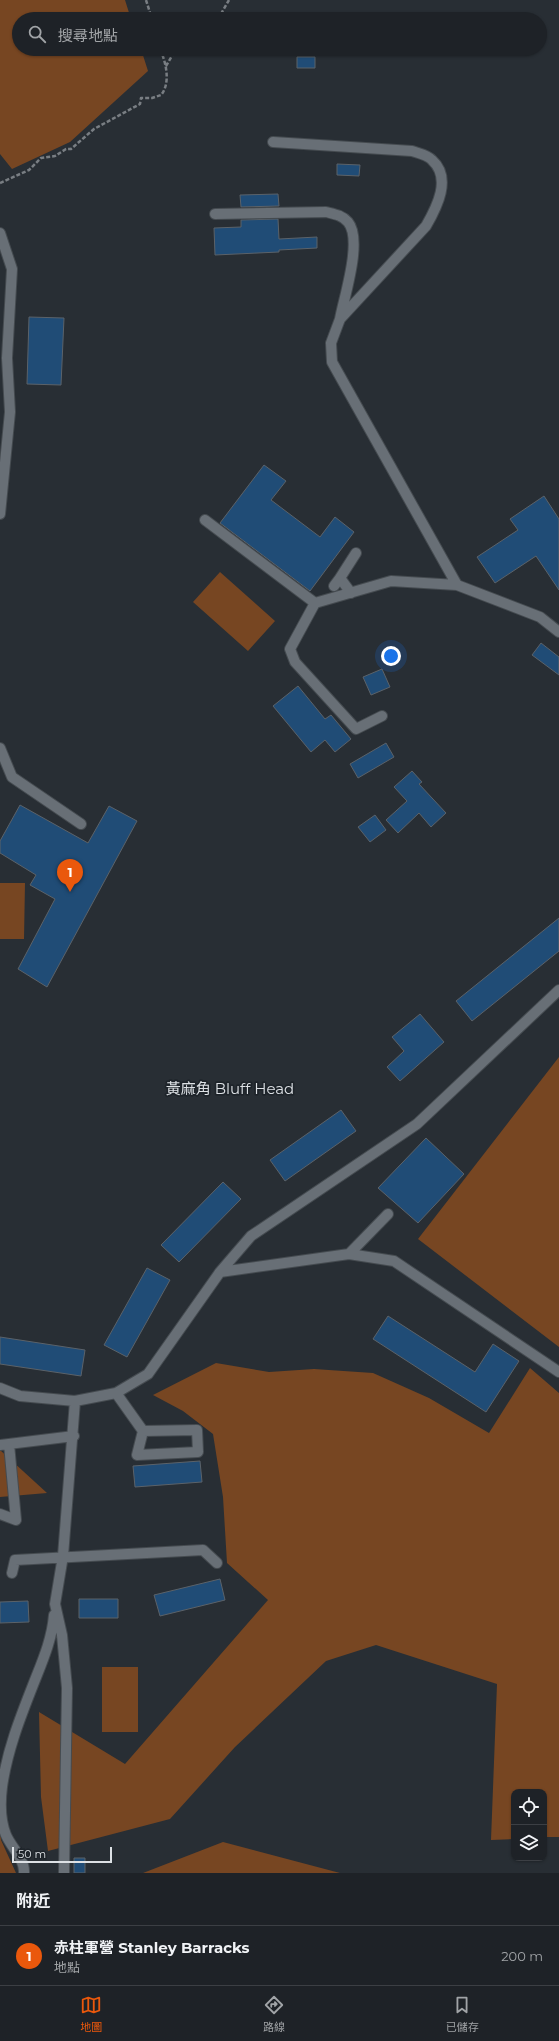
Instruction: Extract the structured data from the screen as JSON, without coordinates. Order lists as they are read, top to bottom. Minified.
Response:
{"districts":["黃麻角 Bluff Head"],"scale_bar":"50 m","page":{"search":"搜尋地點","pins":"1","scale":"50 m","heading":"附近","list":[{"mark":"1","name":"赤柱軍營 Stanley Barracks","note":"地點","value":"200 m"}],"nav":["地圖","路線","已儲存"]}}
